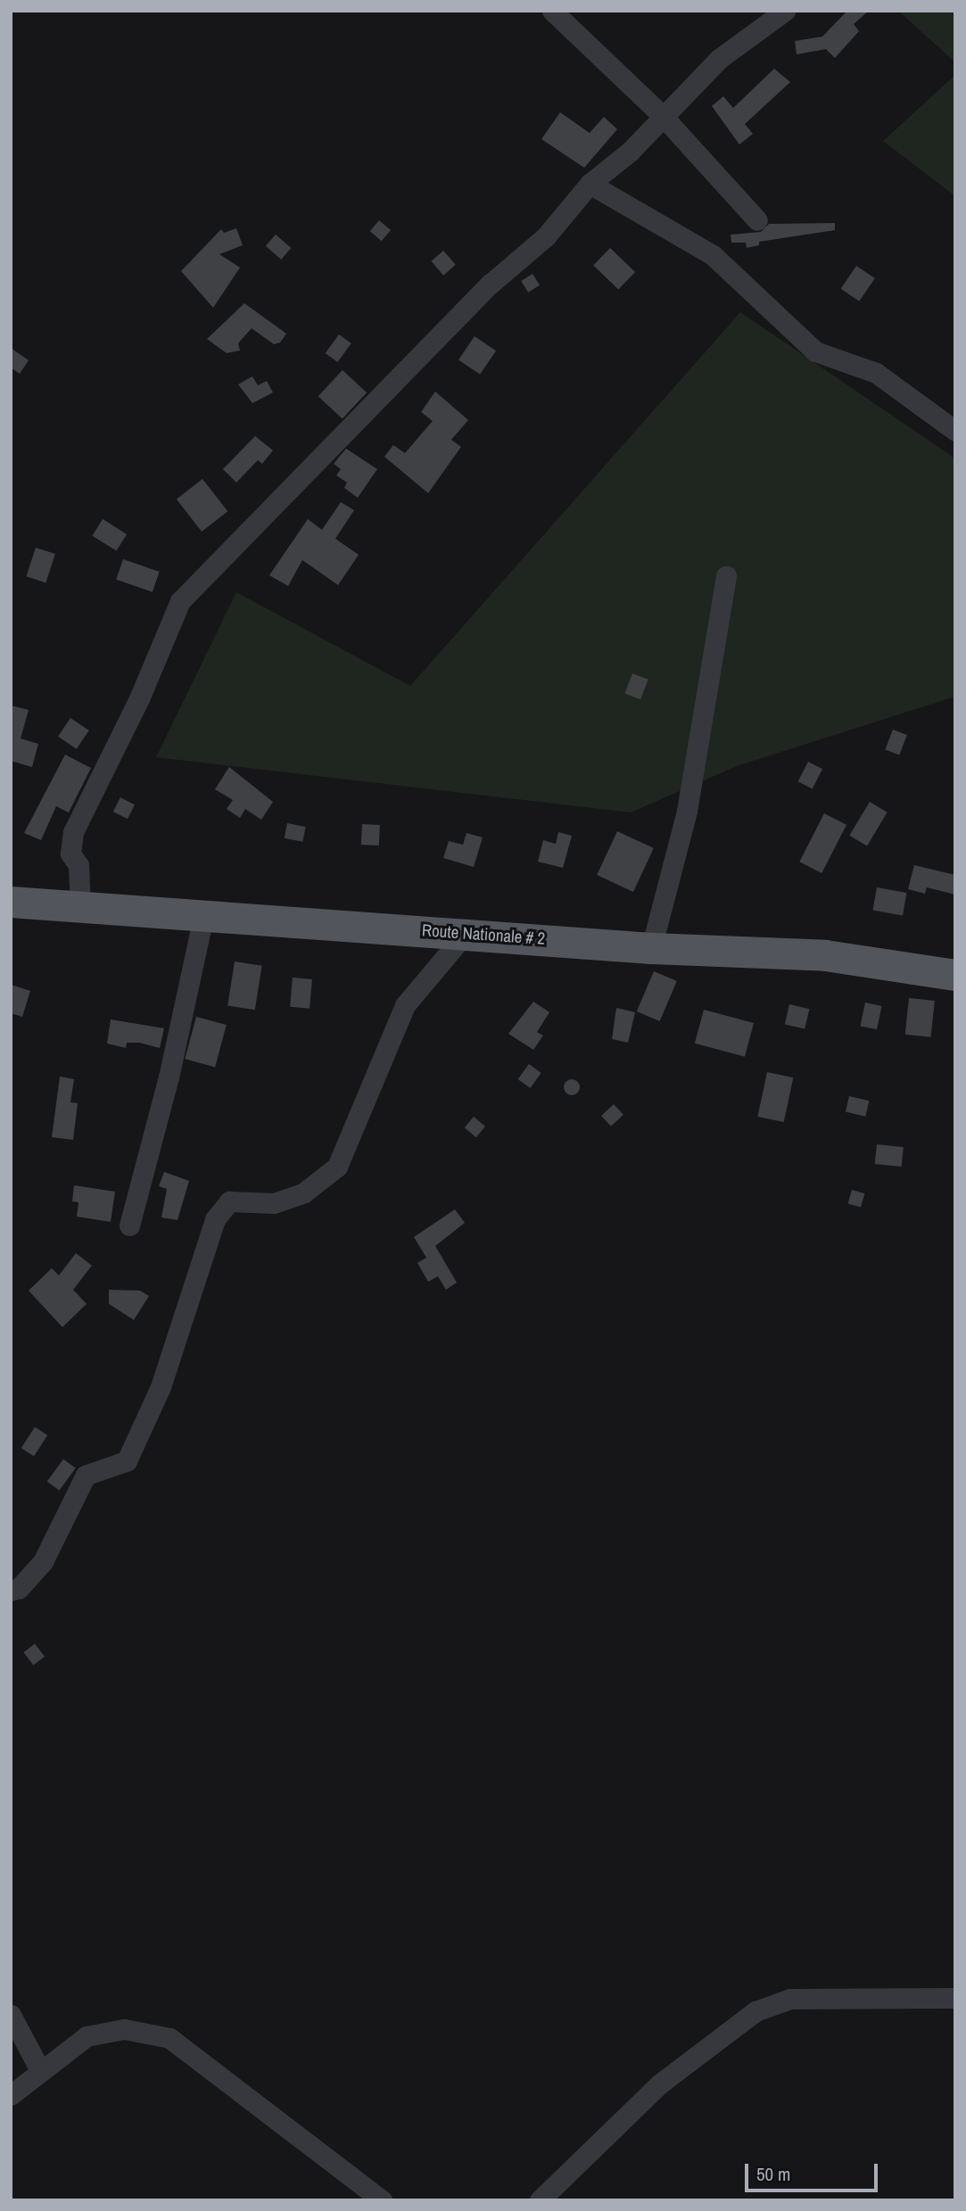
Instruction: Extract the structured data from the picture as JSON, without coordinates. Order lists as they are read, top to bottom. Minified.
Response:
{"streets":{"main road":["Route Nationale # 2"]},"scale_bar":"50 m"}
